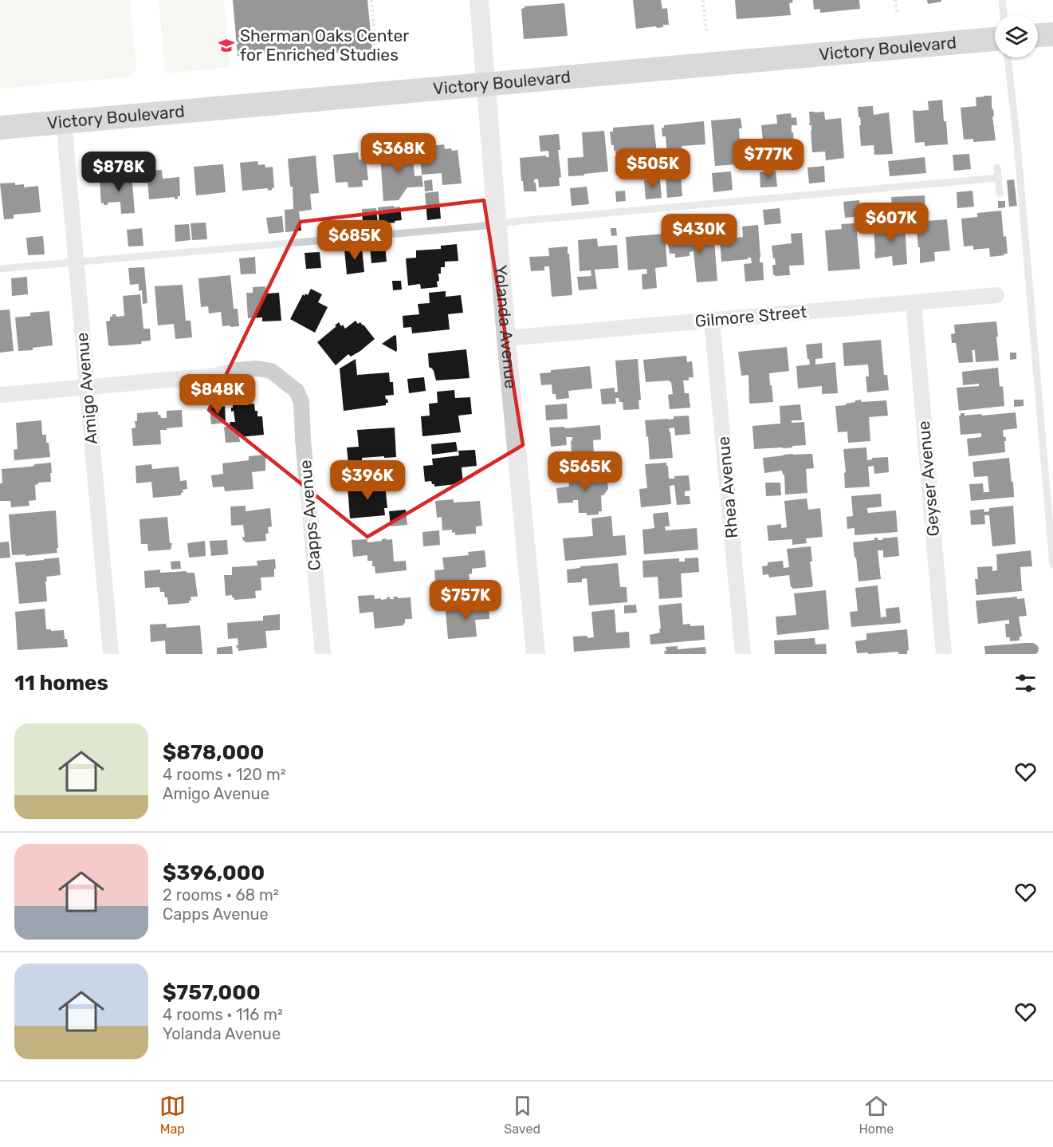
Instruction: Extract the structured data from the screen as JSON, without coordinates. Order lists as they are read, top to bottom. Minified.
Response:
{"streets":{"main road":["Victory Boulevard"],"street":["Gilmore Street","Yolanda Avenue","Amigo Avenue","Geyser Avenue","Rhea Avenue","Capps Avenue"]},"crossings":[["Victory Boulevard","Yolanda Avenue"],["Victory Boulevard","Amigo Avenue"],["Gilmore Street","Yolanda Avenue"],["Gilmore Street","Geyser Avenue"],["Gilmore Street","Rhea Avenue"],["Amigo Avenue","Capps Avenue"]],"places":{"school or university":["Sherman Oaks Center for Enriched Studies"]},"page":{"price":["$368K","$777K","$505K","$878K","$607K","$430K","$685K","$848K","$565K","$396K","$757K"],"heading":"11 homes","list":[{"name":"$878,000","note":"4 rooms · 120 m² · Amigo Avenue"},{"name":"$396,000","note":"2 rooms · 68 m² · Capps Avenue"},{"name":"$757,000","note":"4 rooms · 116 m² · Yolanda Avenue"}],"tabs":["Map","Saved","Home"]}}
